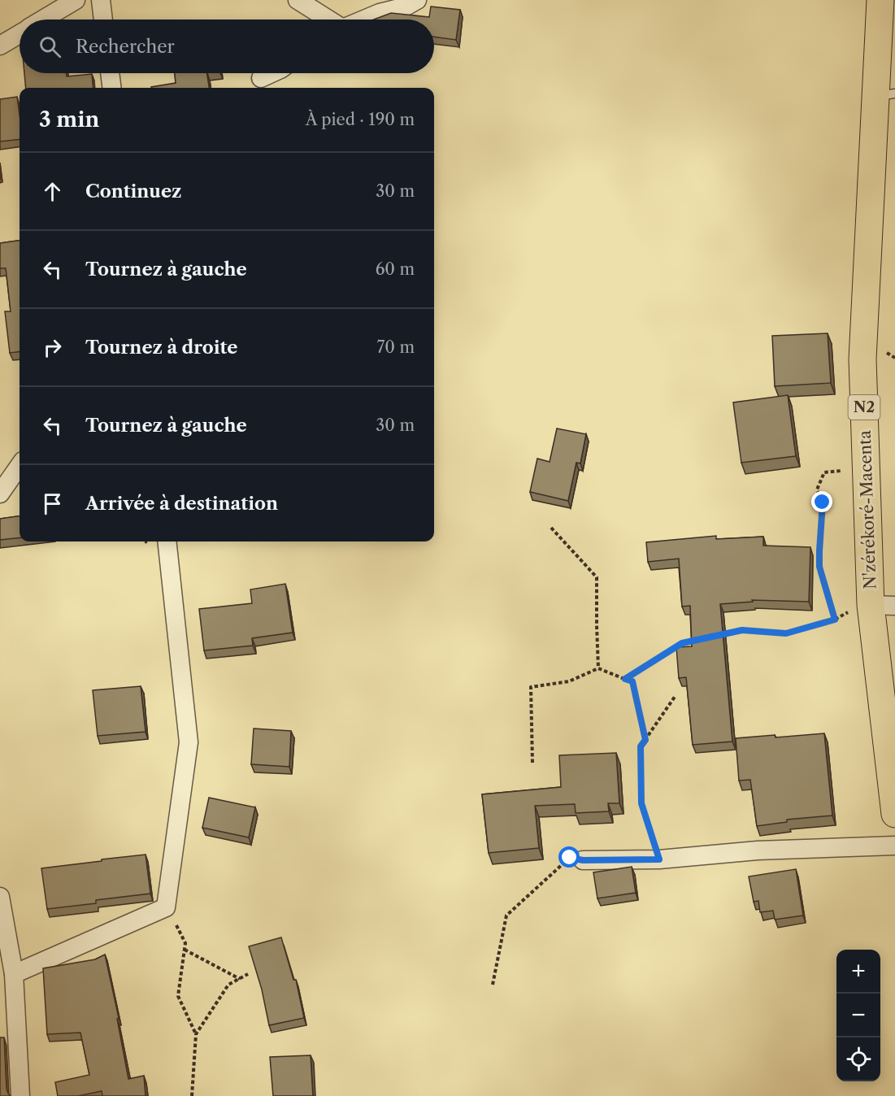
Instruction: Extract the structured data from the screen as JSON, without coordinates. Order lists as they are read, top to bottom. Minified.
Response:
{"streets":{"highway":["N2","N'zérékoré-Macenta"]},"page":{"search":"Rechercher","heading":["3 min","À pied · 190 m"],"list":[["Continuez","30 m"],["Tournez à gauche","60 m"],["Tournez à droite","70 m"],["Tournez à gauche","30 m"],"Arrivée à destination"],"map_buttons":["+","−"]}}
